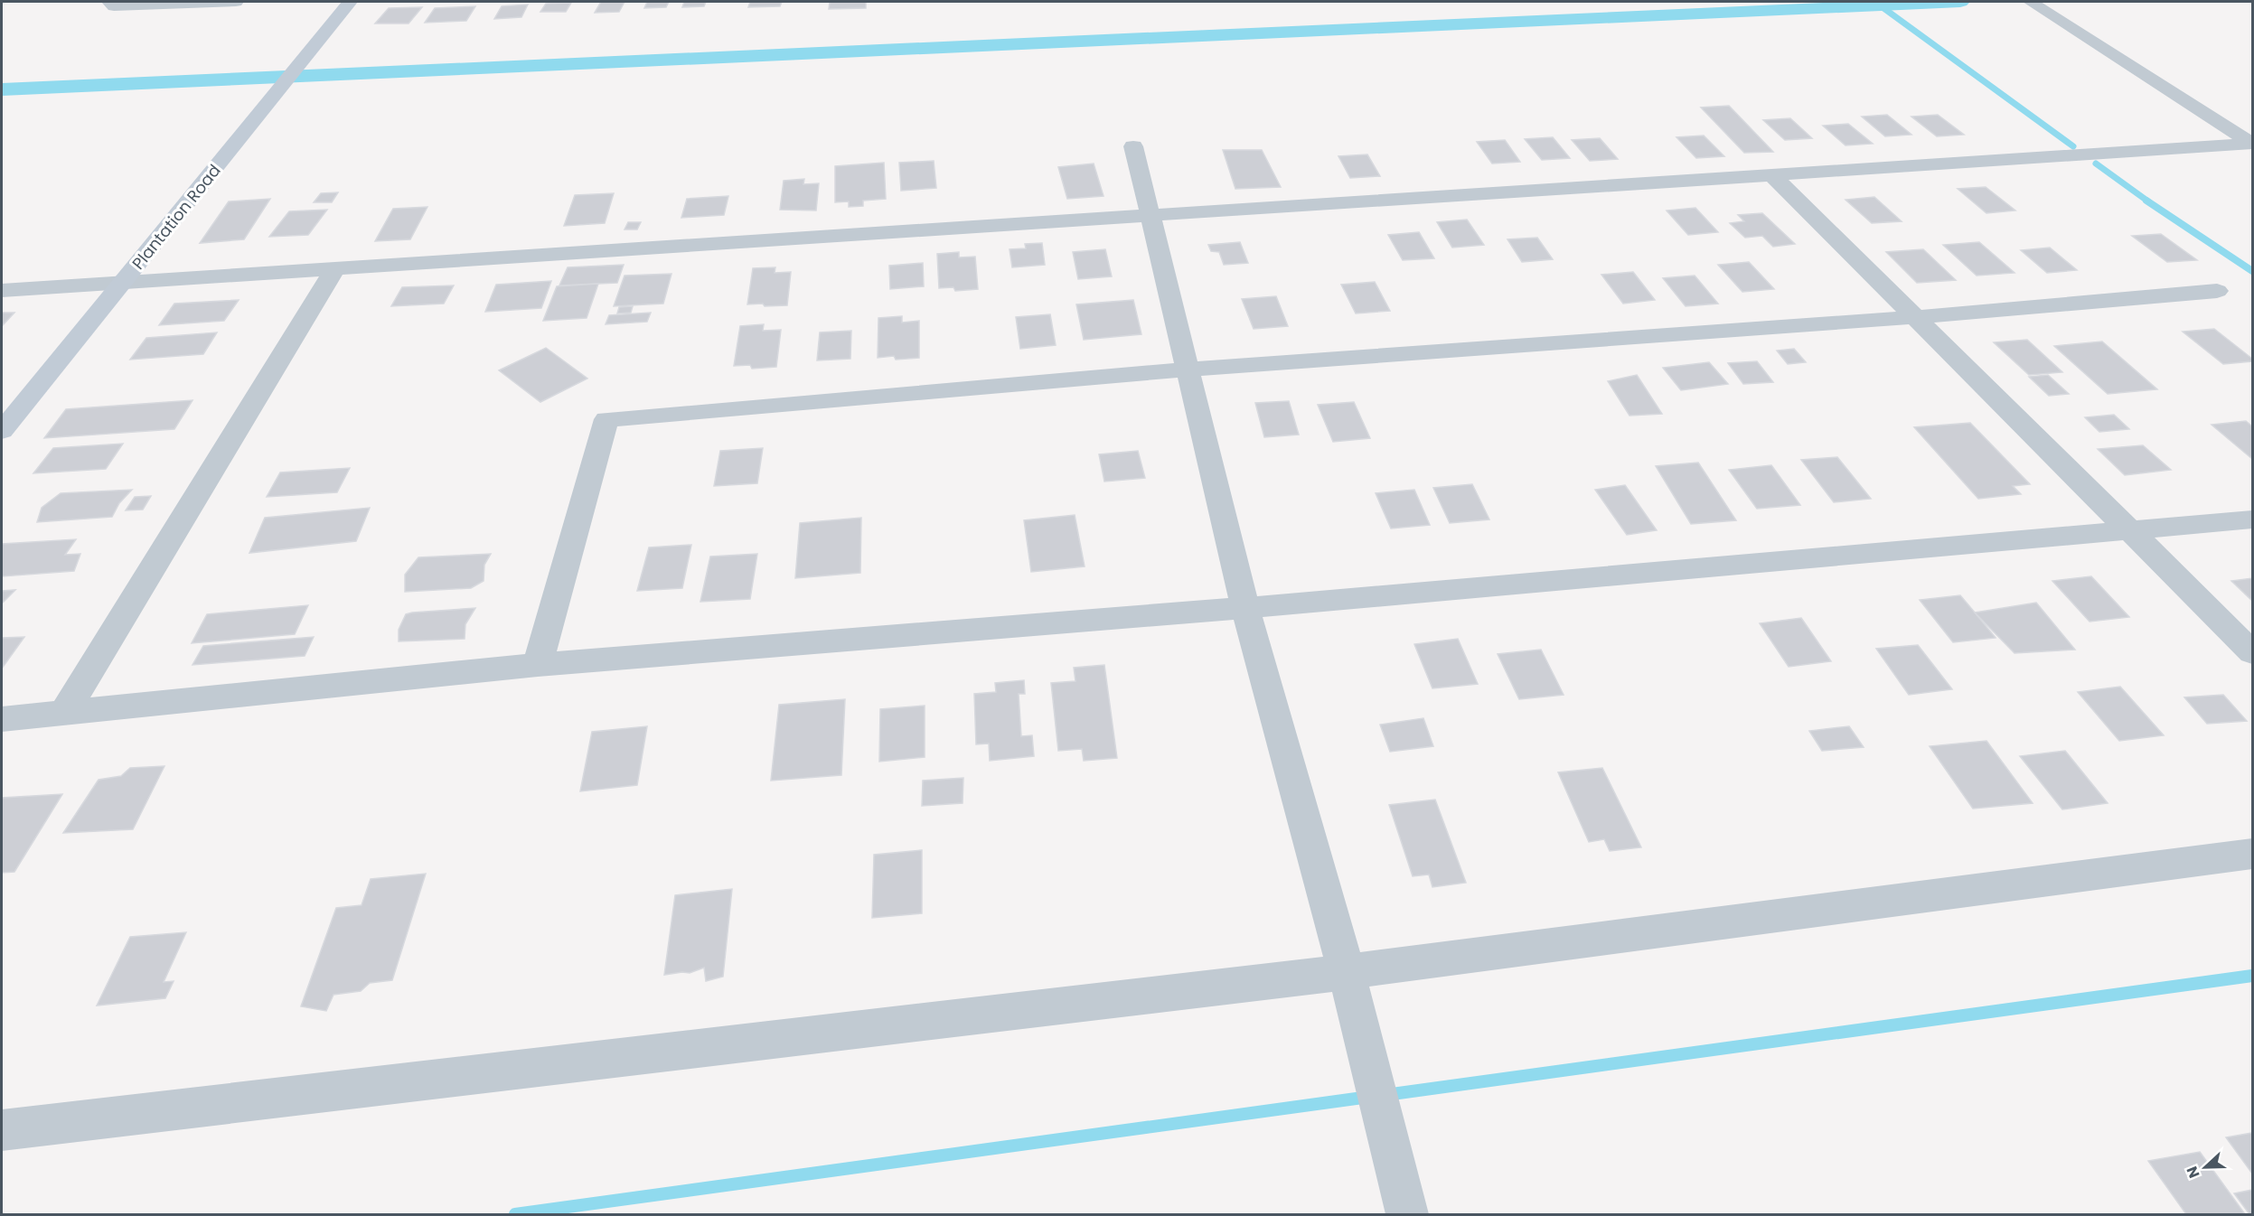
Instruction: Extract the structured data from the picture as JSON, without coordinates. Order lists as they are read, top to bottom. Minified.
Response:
{"streets":{"street":["Plantation Road"]},"north":"left"}
